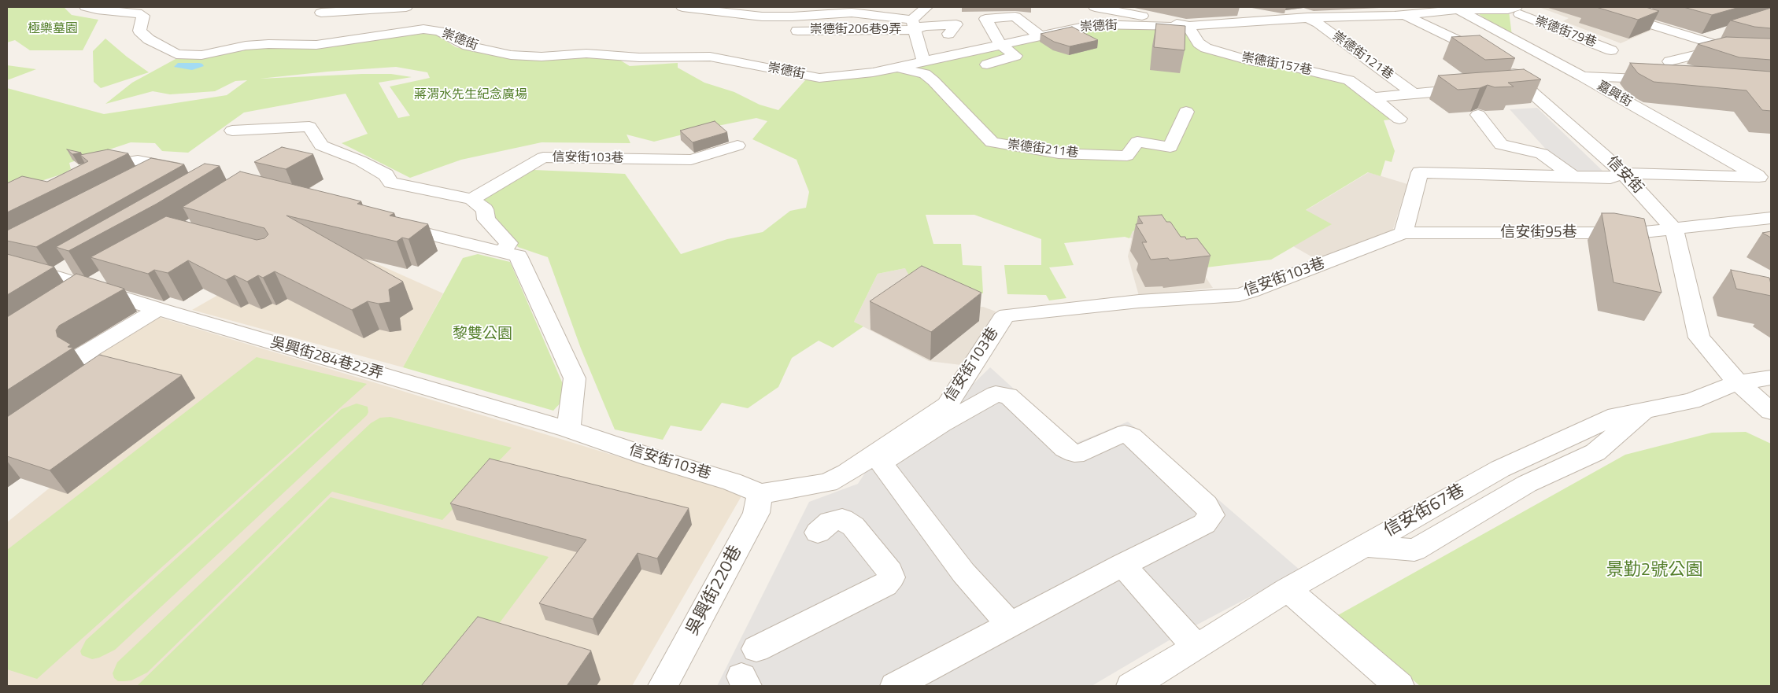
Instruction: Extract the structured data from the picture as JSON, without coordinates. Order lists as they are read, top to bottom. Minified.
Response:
{"streets":{"street":["崇德街","崇德街206巷9弄","崇德街79巷","崇德街121巷","崇德街157巷","嘉興街","崇德街211巷","信安街103巷","信安街","信安街95巷","吳興街284巷22弄","信安街67巷","吳興街220巷"]},"crossings":[["崇德街","崇德街79巷"],["崇德街","崇德街121巷"],["崇德街","崇德街157巷"],["崇德街","嘉興街"],["崇德街","崇德街211巷"],["信安街103巷","信安街95巷"],["信安街103巷","吳興街284巷22弄"],["信安街103巷","吳興街220巷"],["信安街","信安街95巷"],["信安街","信安街67巷"]],"parks":["極樂墓園","蔣渭水先生紀念廣場","黎雙公園","景勤2號公園"]}
